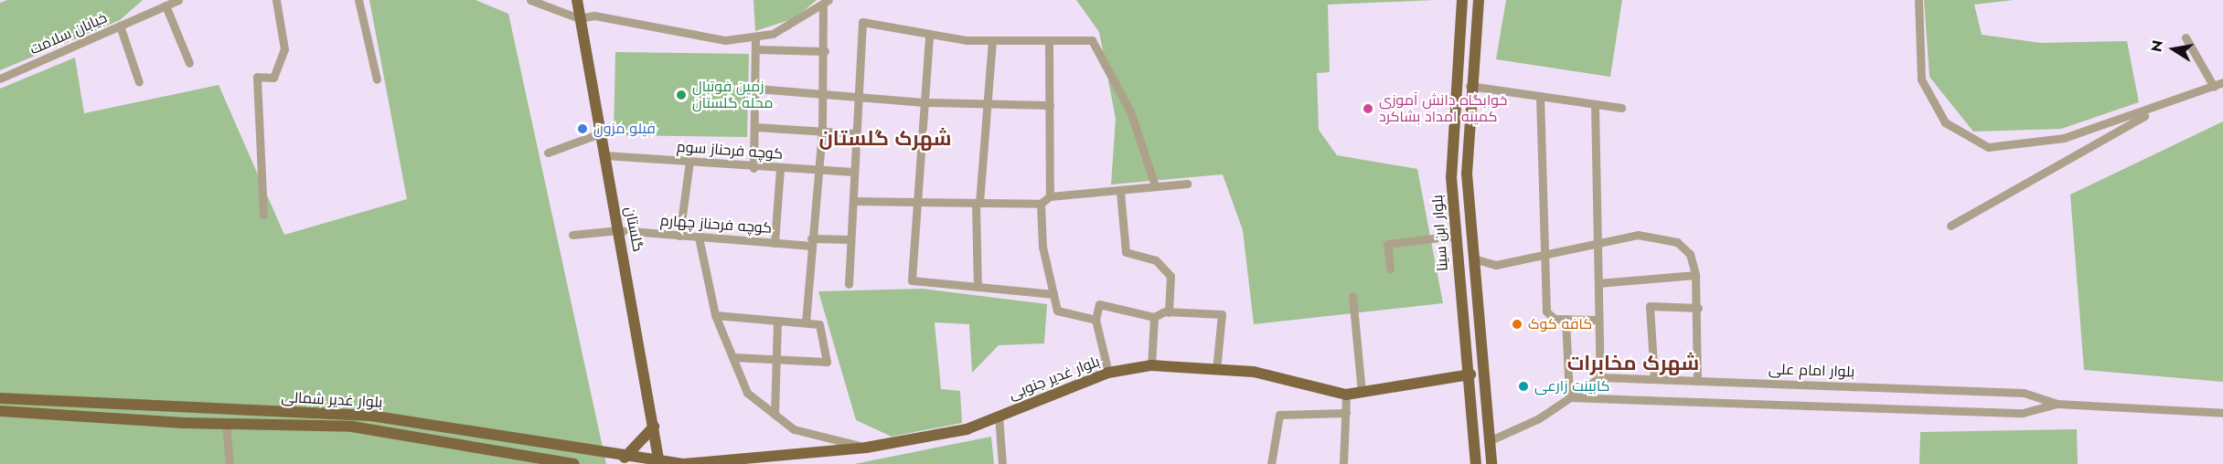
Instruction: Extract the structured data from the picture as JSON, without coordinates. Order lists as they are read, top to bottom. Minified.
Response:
{"streets":{"main road":["گلستان","بلوار ابن سینا","بلوار غدیر جنوبی","بلوار غدیر شمالی"],"street":["خیابان سلامت","کوچه فرحناز سوم","کوچه فرحناز چهارم","بلوار امام علی"]},"crossings":[["کوچه فرحناز سوم","گلستان"],["کوچه فرحناز چهارم","گلستان"],["گلستان","بلوار غدیر جنوبی"],["گلستان","بلوار غدیر شمالی"],["بلوار ابن سینا","بلوار غدیر جنوبی"],["بلوار غدیر جنوبی","بلوار غدیر شمالی"]],"districts":["شهرک گلستان","شهرک مخابرات"],"places":["زمین فوتبال محله گلستان","خوابگاه دانش آموزی کمیته امداد بشاکرد","فیلو مزون","کافه کوک","کابینت زارعی"],"north":"left"}
